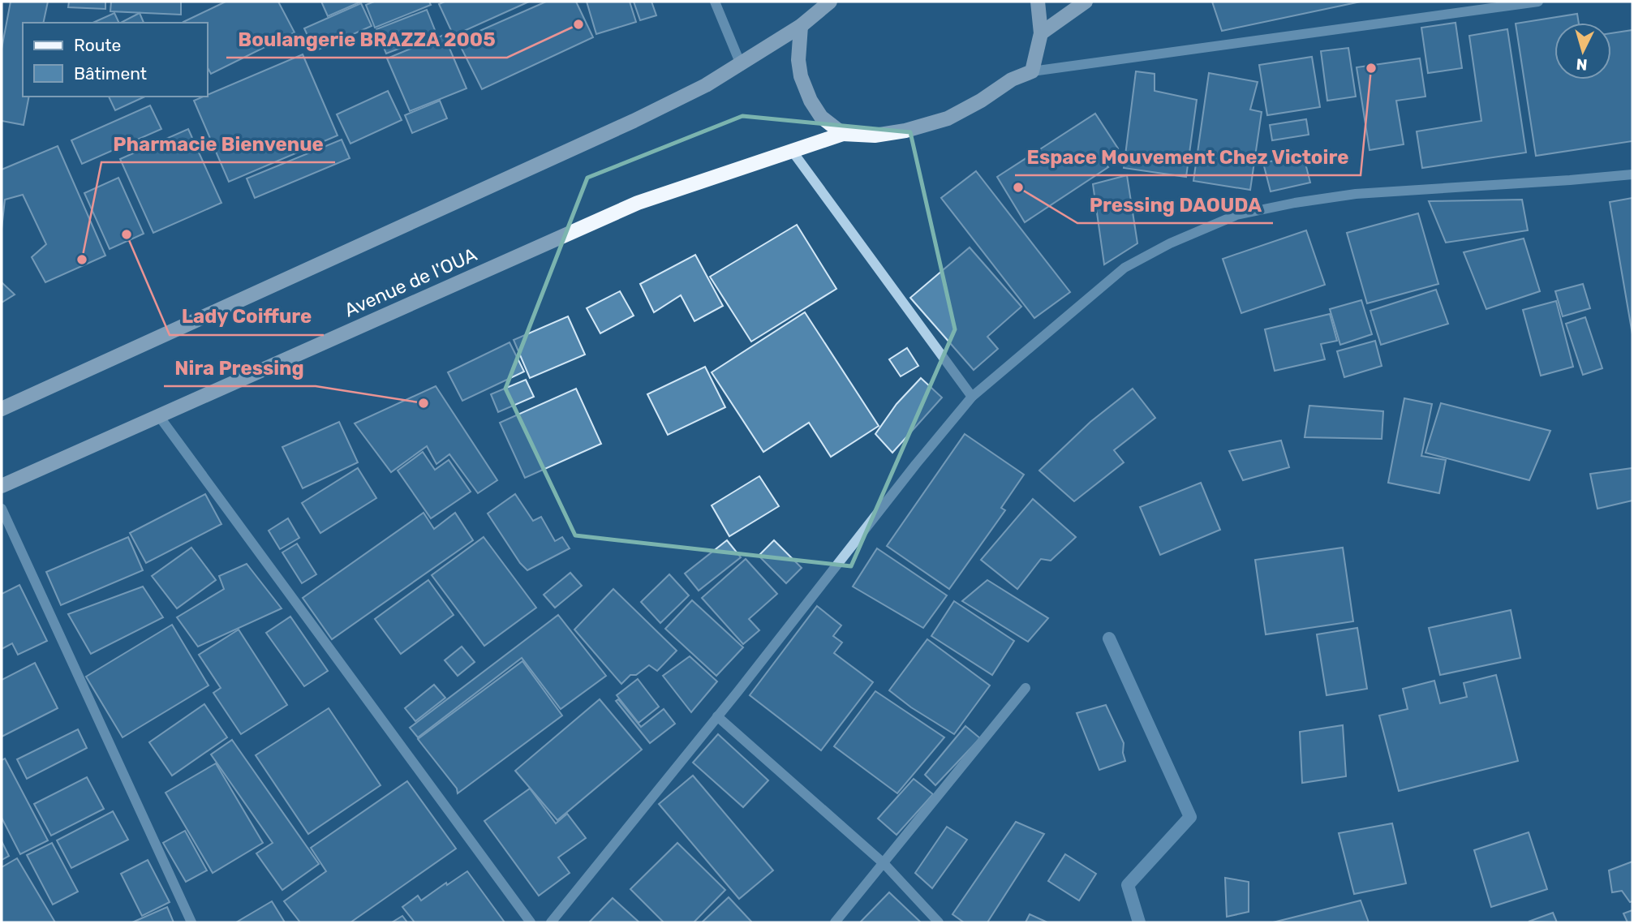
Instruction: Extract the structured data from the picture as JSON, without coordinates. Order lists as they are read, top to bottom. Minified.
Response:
{"streets":{"main road":["Avenue de l'OUA"]},"places":["Boulangerie BRAZZA 2005","Espace Mouvement Chez Victoire","Pressing DAOUDA","Lady Coiffure","Pharmacie Bienvenue","Nira Pressing"],"legend":["Route","Bâtiment"],"north":"bottom"}
